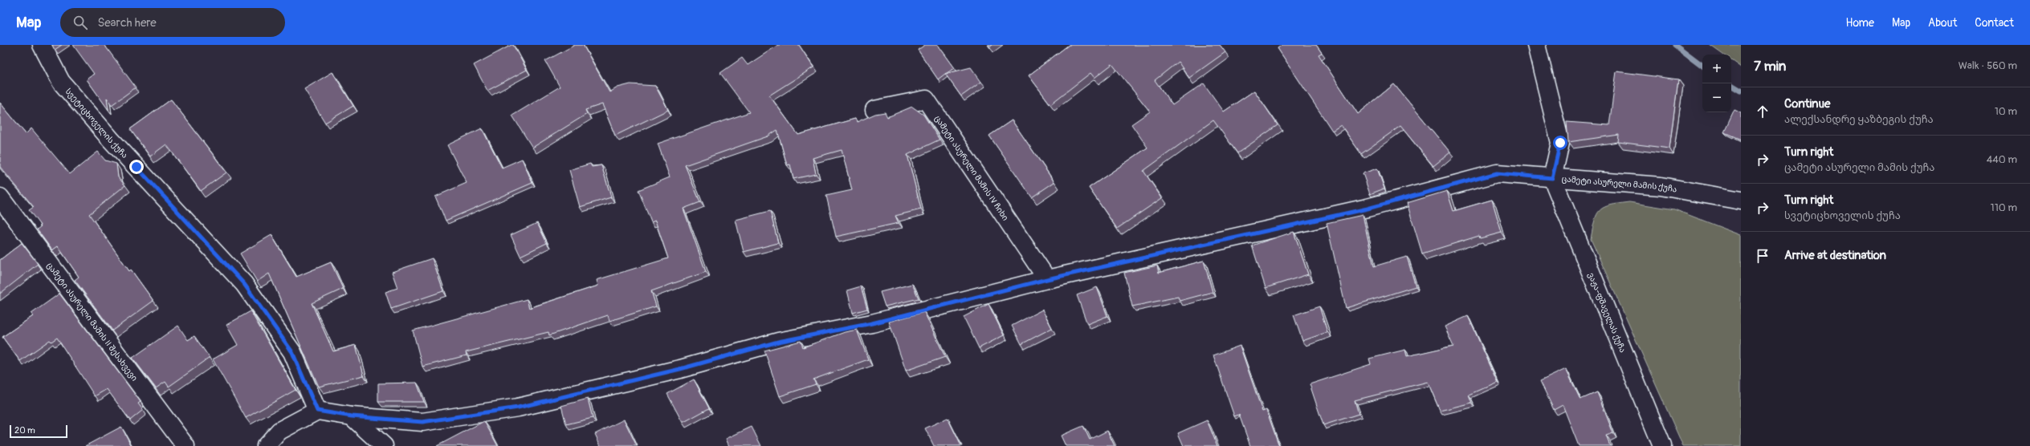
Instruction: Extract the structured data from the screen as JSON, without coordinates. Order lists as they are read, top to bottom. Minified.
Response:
{"streets":{"street":["სვეტიცხოველის ქუჩა","ცამეტი ასურელი მამის IV ჩიხი","ცამეტი ასურელი მამის ქუჩა","ვაჟა-ფშაველას ქუჩა","ცამეტი ასურელი მამის II შესახვევი"]},"crossings":[["სვეტიცხოველის ქუჩა","ცამეტი ასურელი მამის ქუჩა"],["ცამეტი ასურელი მამის IV ჩიხი","ცამეტი ასურელი მამის ქუჩა"],["ცამეტი ასურელი მამის ქუჩა","ვაჟა-ფშაველას ქუჩა"]],"scale_bar":"20 m","page":{"header":"Map","search":"Search here","nav":["Home","Map","About","Contact"],"heading":["7 min","Walk · 560 m"],"map_buttons":["+","−"],"list":[["Continue","ალექსანდრე ყაზბეგის ქუჩა","10 m"],["Turn right","ცამეტი ასურელი მამის ქუჩა","440 m"],["Turn right","სვეტიცხოველის ქუჩა","110 m"],"Arrive at destination"],"scale":"20 m"}}
